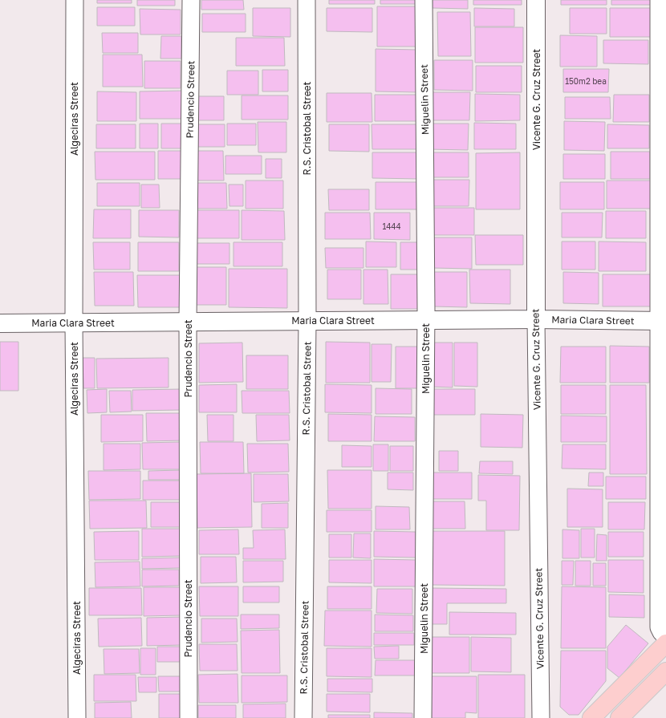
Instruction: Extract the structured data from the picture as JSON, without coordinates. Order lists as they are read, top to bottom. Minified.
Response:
{"streets":{"street":["Prudencio Street","Miguelin Street","Vicente G. Cruz Street","Algeciras Street","R.S. Cristobal Street","Maria Clara Street"]},"crossings":[["Prudencio Street","Maria Clara Street"],["Miguelin Street","Maria Clara Street"],["Vicente G. Cruz Street","Maria Clara Street"],["Algeciras Street","Maria Clara Street"],["R.S. Cristobal Street","Maria Clara Street"]],"house_numbers":["150m2 bea","1444"]}
